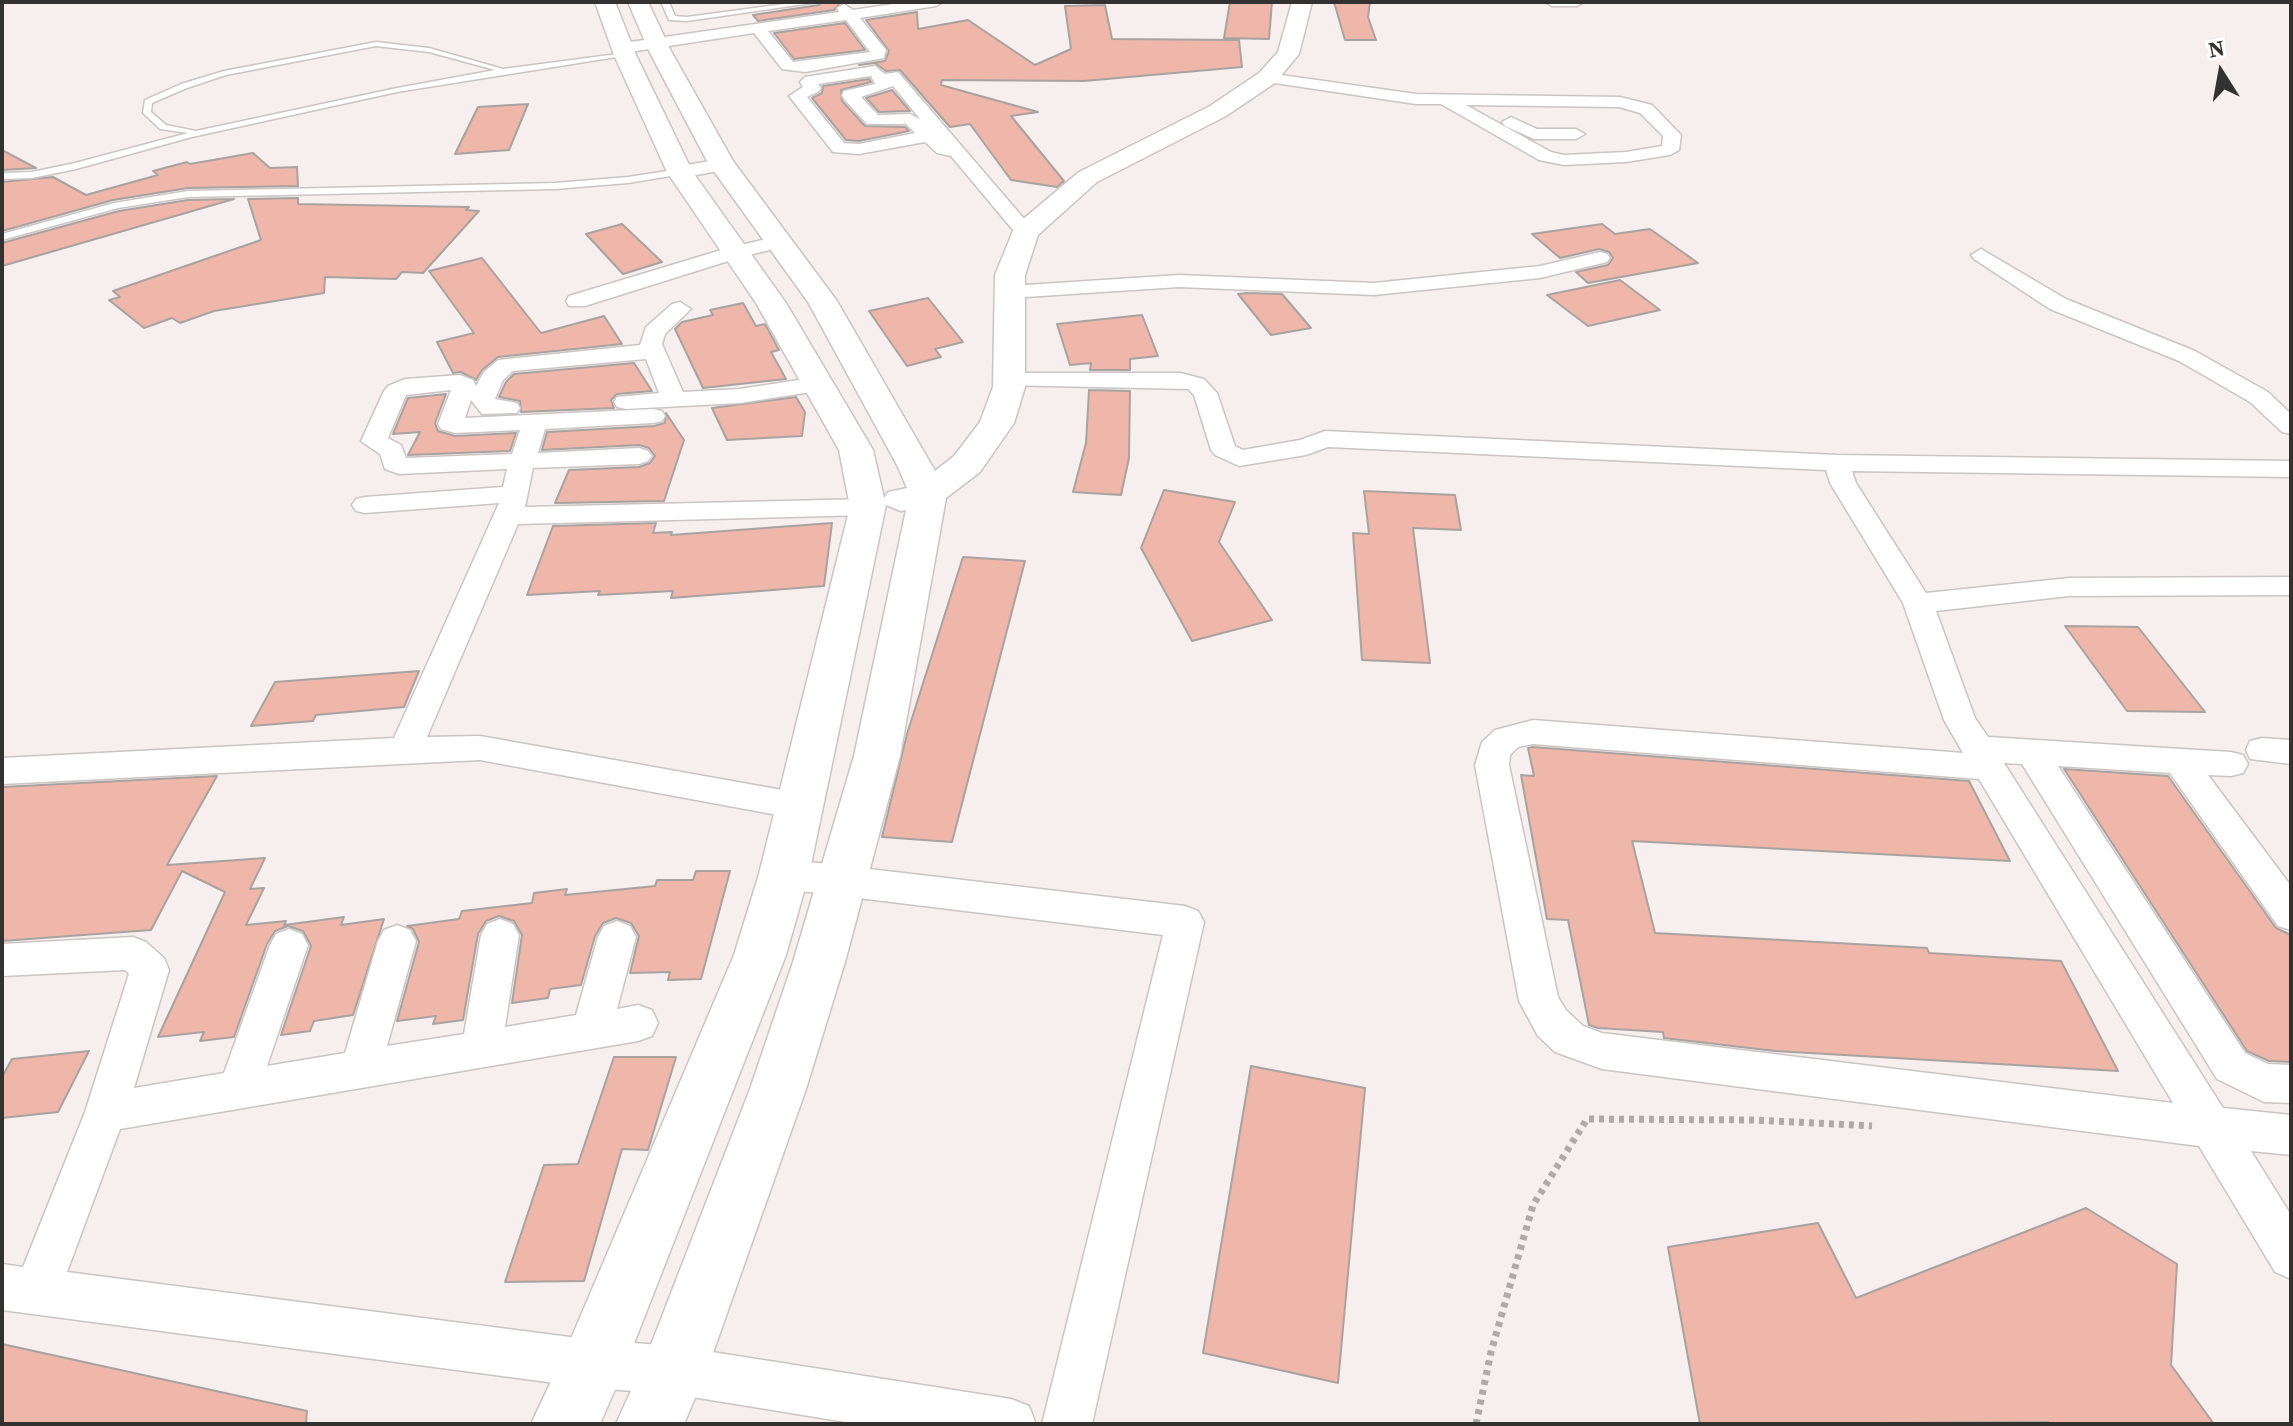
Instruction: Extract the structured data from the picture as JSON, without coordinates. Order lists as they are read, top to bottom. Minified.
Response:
{"north":"top"}
